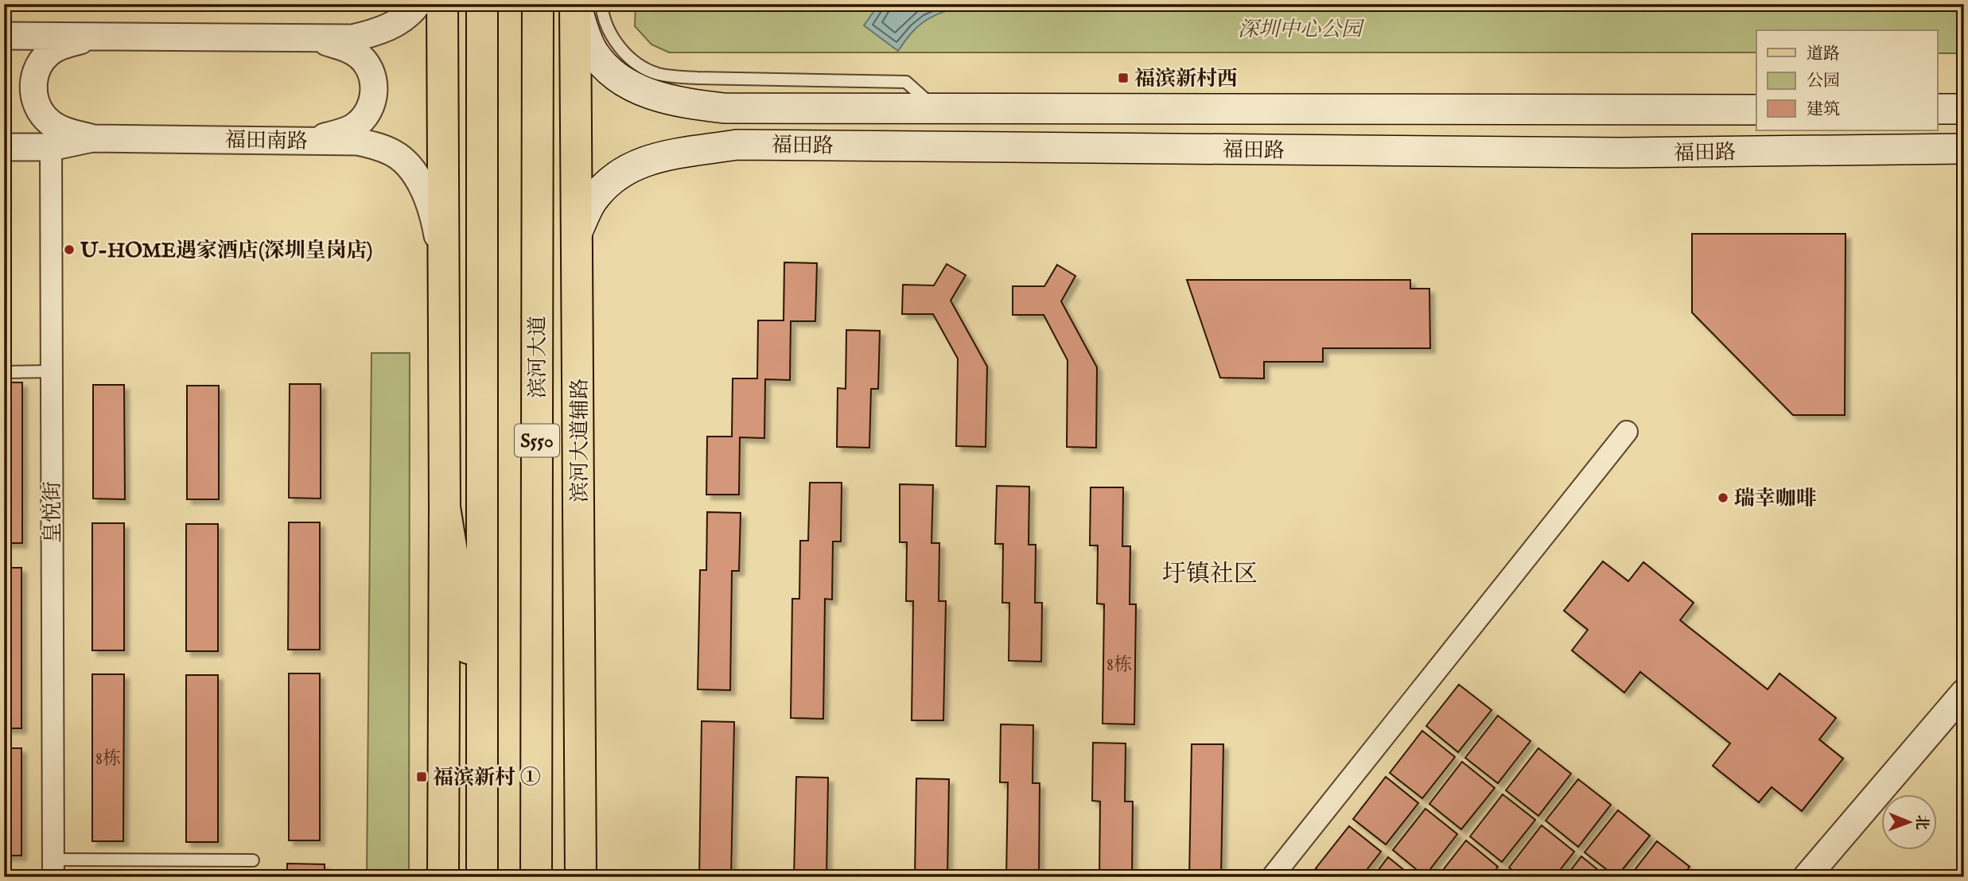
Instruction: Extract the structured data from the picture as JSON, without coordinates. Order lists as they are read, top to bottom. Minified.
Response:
{"streets":{"main road":["福田路","滨河大道","S550","滨河大道辅路"],"street":["福田南路","皇悦街"]},"crossings":[["福田南路","皇悦街"],["福田路","滨河大道辅路"]],"districts":["圩镇社区"],"parks":["深圳中心公园"],"places":{"transit":["福滨新村西","福滨新村 ①"],"other":["U-HOME遇家酒店(深圳皇岗店)","瑞幸咖啡"]},"house_numbers":["8栋","8栋"],"legend":["道路","公园","建筑"],"north":"right"}
